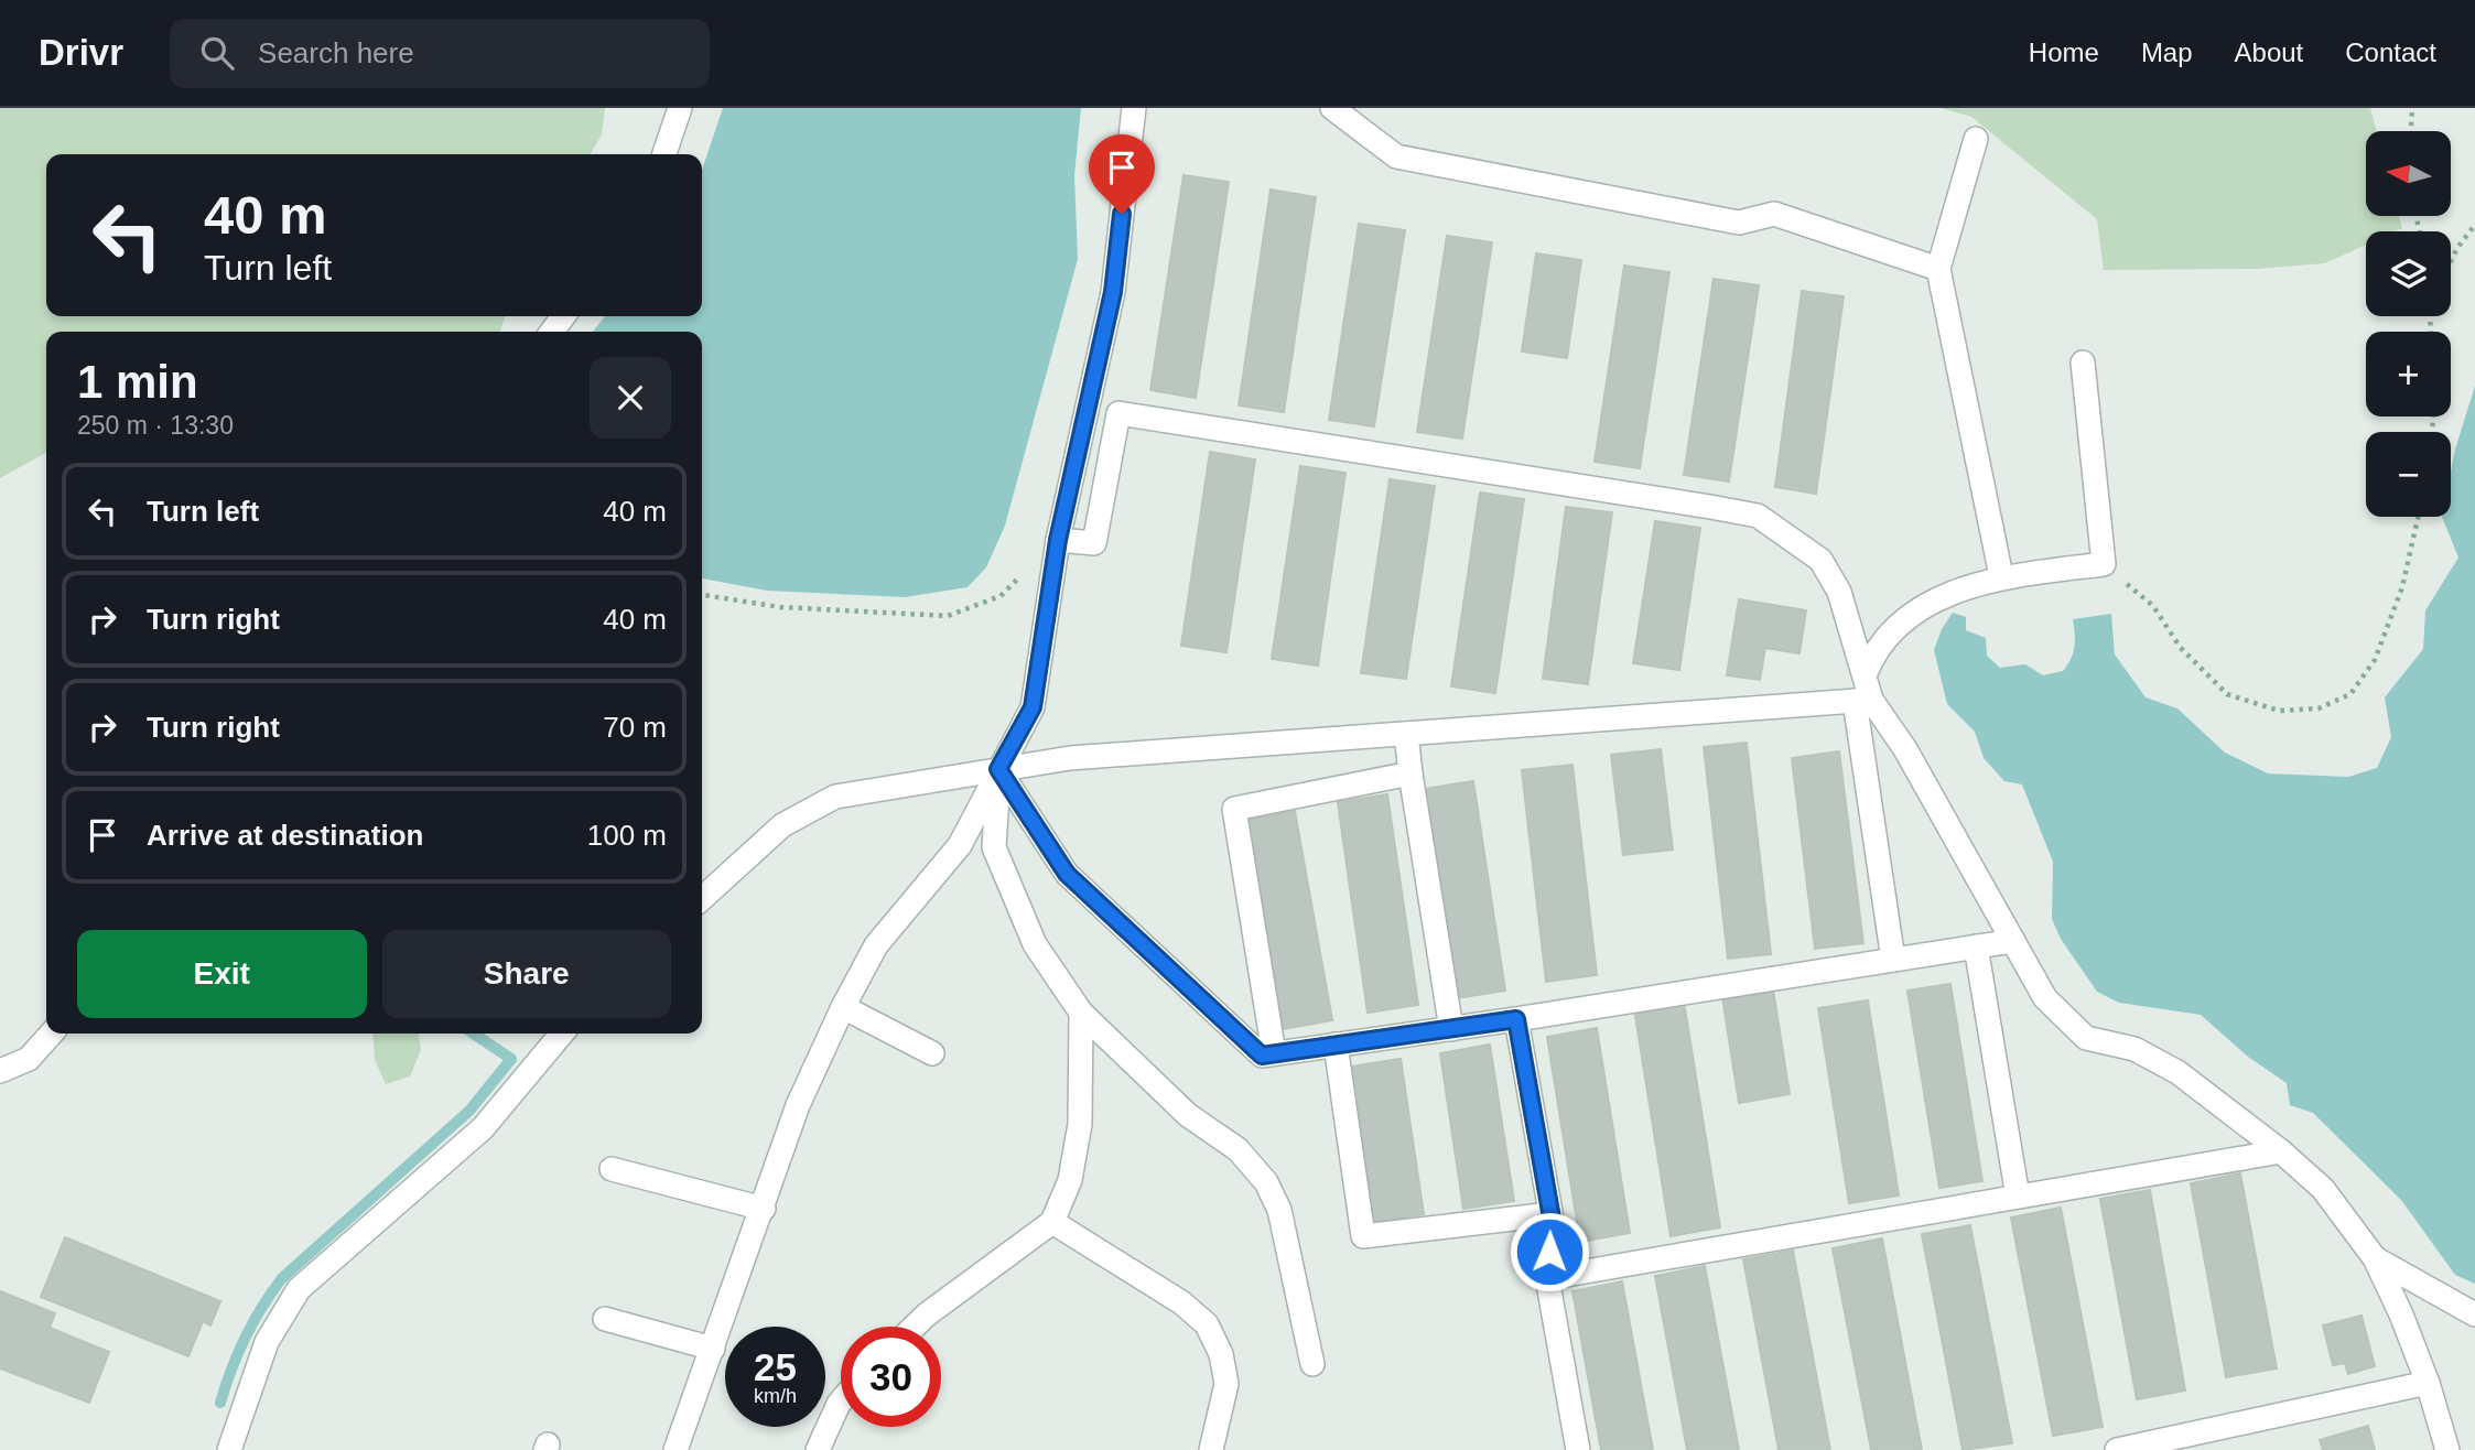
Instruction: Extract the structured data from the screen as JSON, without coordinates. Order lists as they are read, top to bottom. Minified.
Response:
{"north":"left","page":{"header":"Drivr","search":"Search here","nav":["Home","Map","About","Contact"],"map_buttons":["+","−"],"turn":["40 m","Turn left"],"heading":["1 min","250 m · 13:30"],"list":[{"name":"Turn left","value":"40 m"},{"name":"Turn right","value":"40 m"},{"name":"Turn right","value":"70 m"},{"name":"Arrive at destination","value":"100 m"}],"buttons":["Exit","Share"],"speed":"25 km/h","limit":"30"}}
